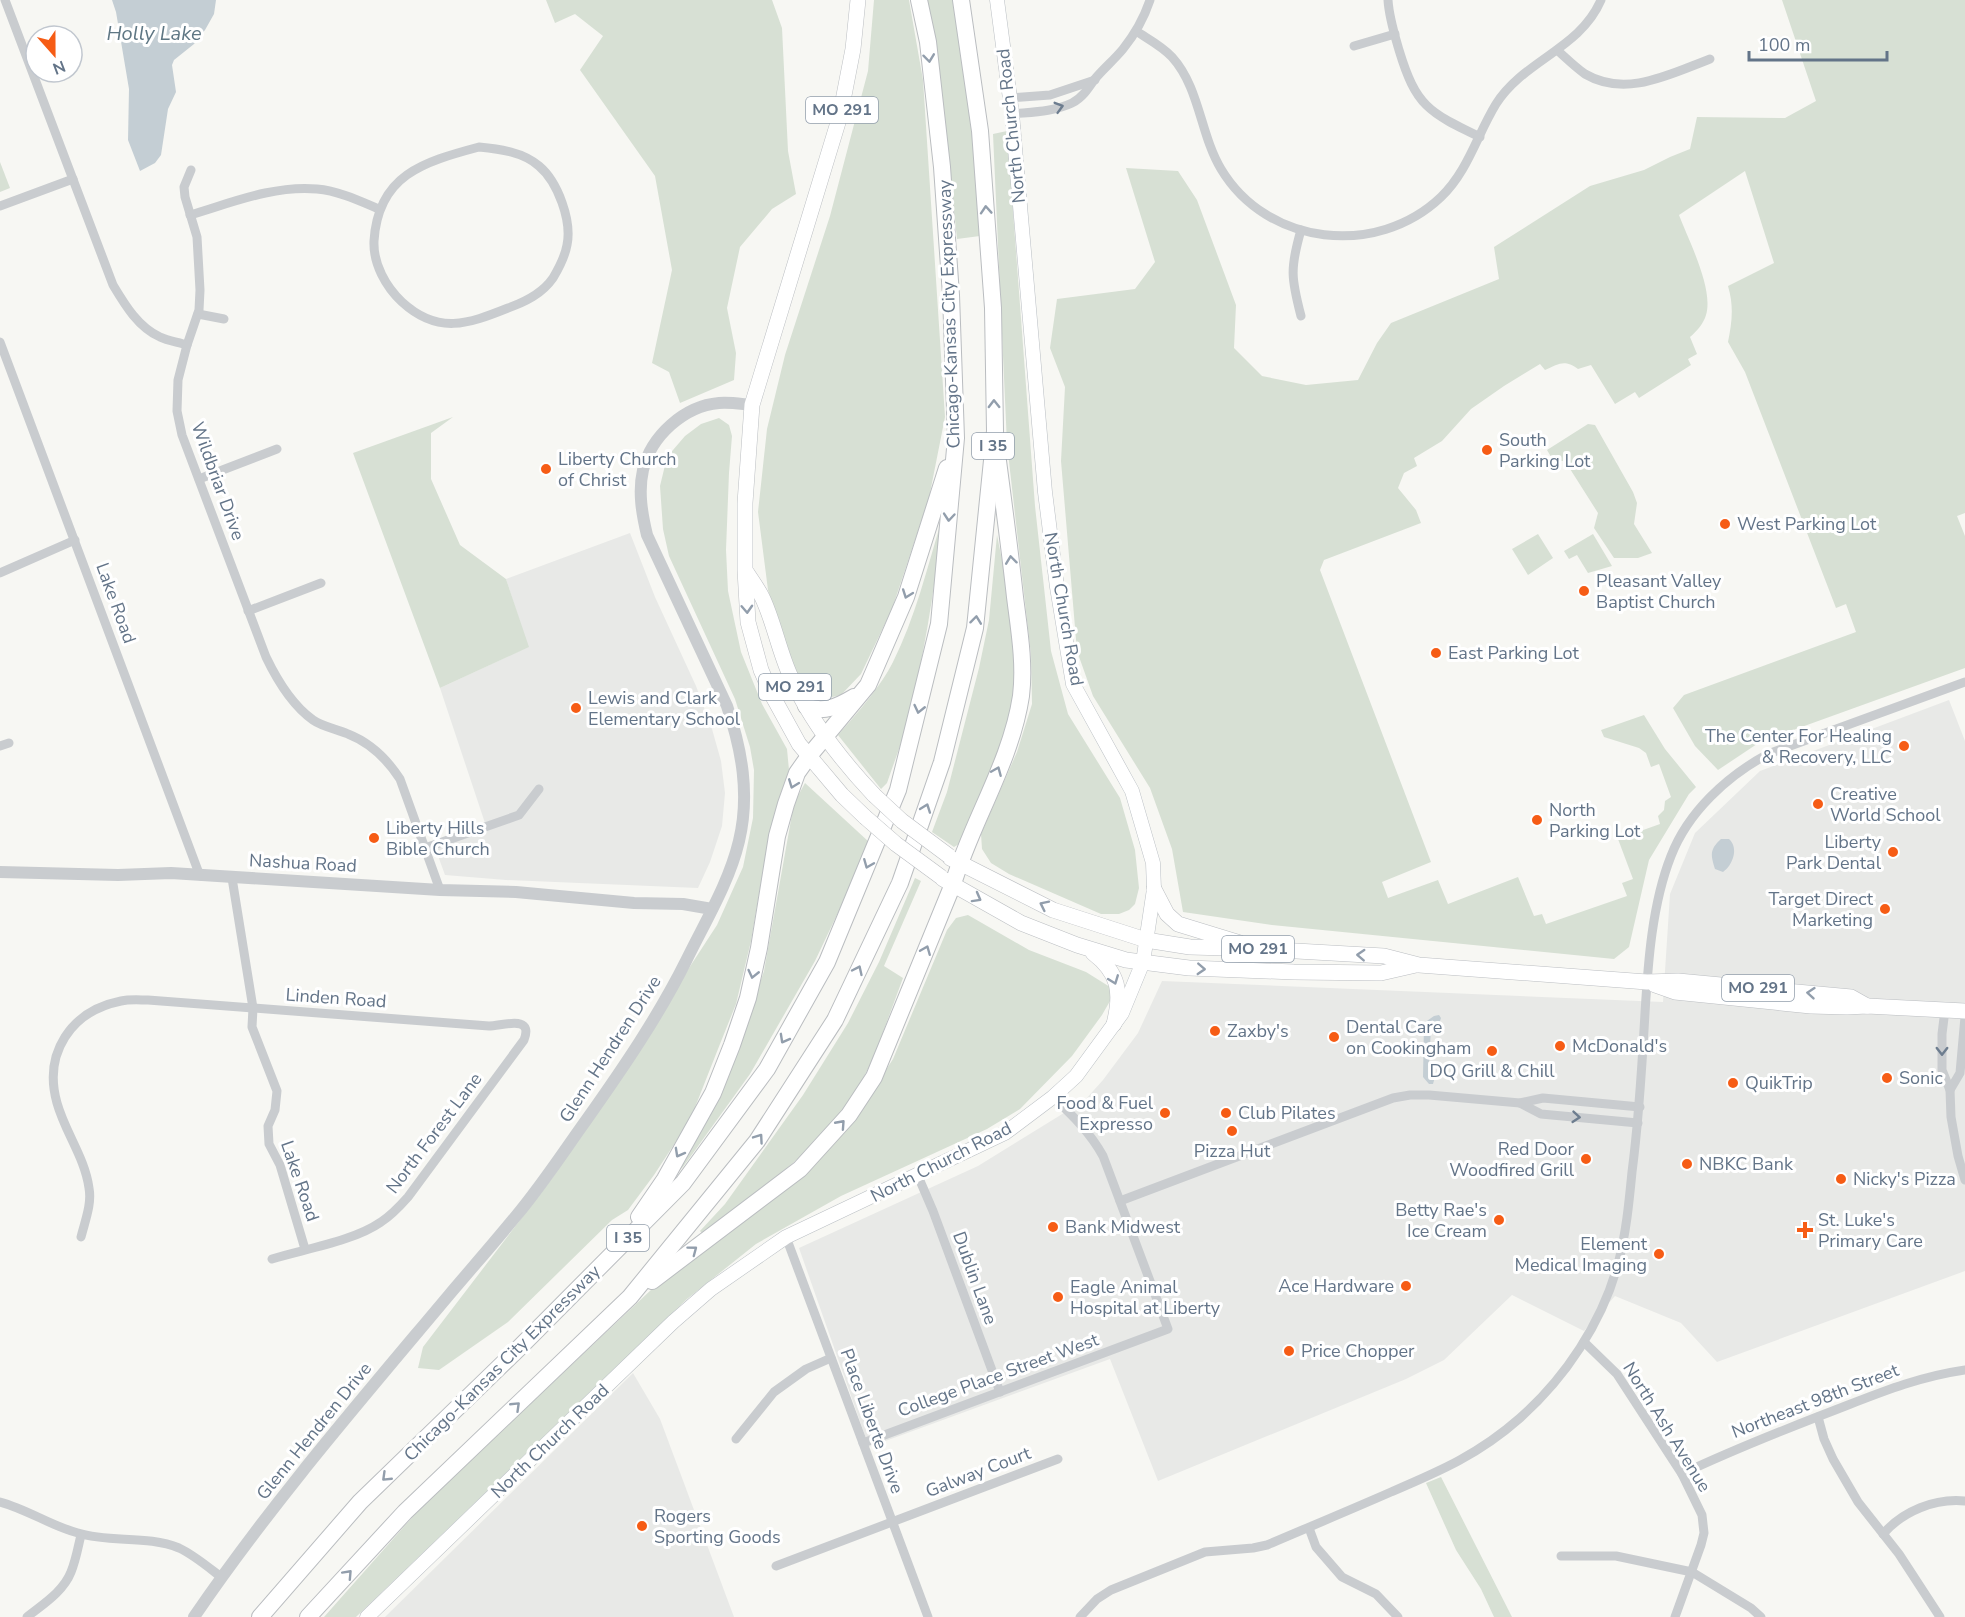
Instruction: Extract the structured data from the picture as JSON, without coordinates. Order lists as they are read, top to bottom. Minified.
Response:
{"streets":{"highway":["Chicago-Kansas City Expressway","I 35"],"main road":["MO 291","North Church Road"],"street":["Wildbriar Drive","Lake Road","Nashua Road","Linden Road","Glenn Hendren Drive","North Forest Lane","Dublin Lane","College Place Street West","Northeast 98th Street","Place Liberte Drive","North Ash Avenue","Galway Court"]},"crossings":[["MO 291","North Church Road"],["MO 291","Glenn Hendren Drive"],["North Church Road","Dublin Lane"],["North Church Road","College Place Street West"],["North Church Road","Place Liberte Drive"],["Wildbriar Drive","Nashua Road"],["Lake Road","Nashua Road"],["Lake Road","Linden Road"],["Lake Road","North Forest Lane"],["Nashua Road","Glenn Hendren Drive"],["Linden Road","North Forest Lane"],["Dublin Lane","College Place Street West"],["College Place Street West","Place Liberte Drive"],["Northeast 98th Street","North Ash Avenue"],["Place Liberte Drive","Galway Court"]],"water":["Holly Lake"],"places":{"other":["South Parking Lot","Liberty Church of Christ","West Parking Lot","Pleasant Valley Baptist Church","East Parking Lot","Lewis and Clark Elementary School","The Center For Healing & Recovery, LLC","Creative World School","North Parking Lot","Liberty Hills Bible Church","Liberty Park Dental","Target Direct Marketing","Zaxby's","Dental Care on Cookingham","McDonald's","DQ Grill & Chill","Sonic","QuikTrip","Food & Fuel Expresso","Club Pilates","Pizza Hut","Red Door Woodfired Grill","NBKC Bank","Nicky's Pizza","Betty Rae's Ice Cream","Bank Midwest","Element Medical Imaging","Ace Hardware","Eagle Animal Hospital at Liberty","Price Chopper","Rogers Sporting Goods"],"health":["St. Luke's Primary Care"]},"scale_bar":"100 m","north":"bottom"}
